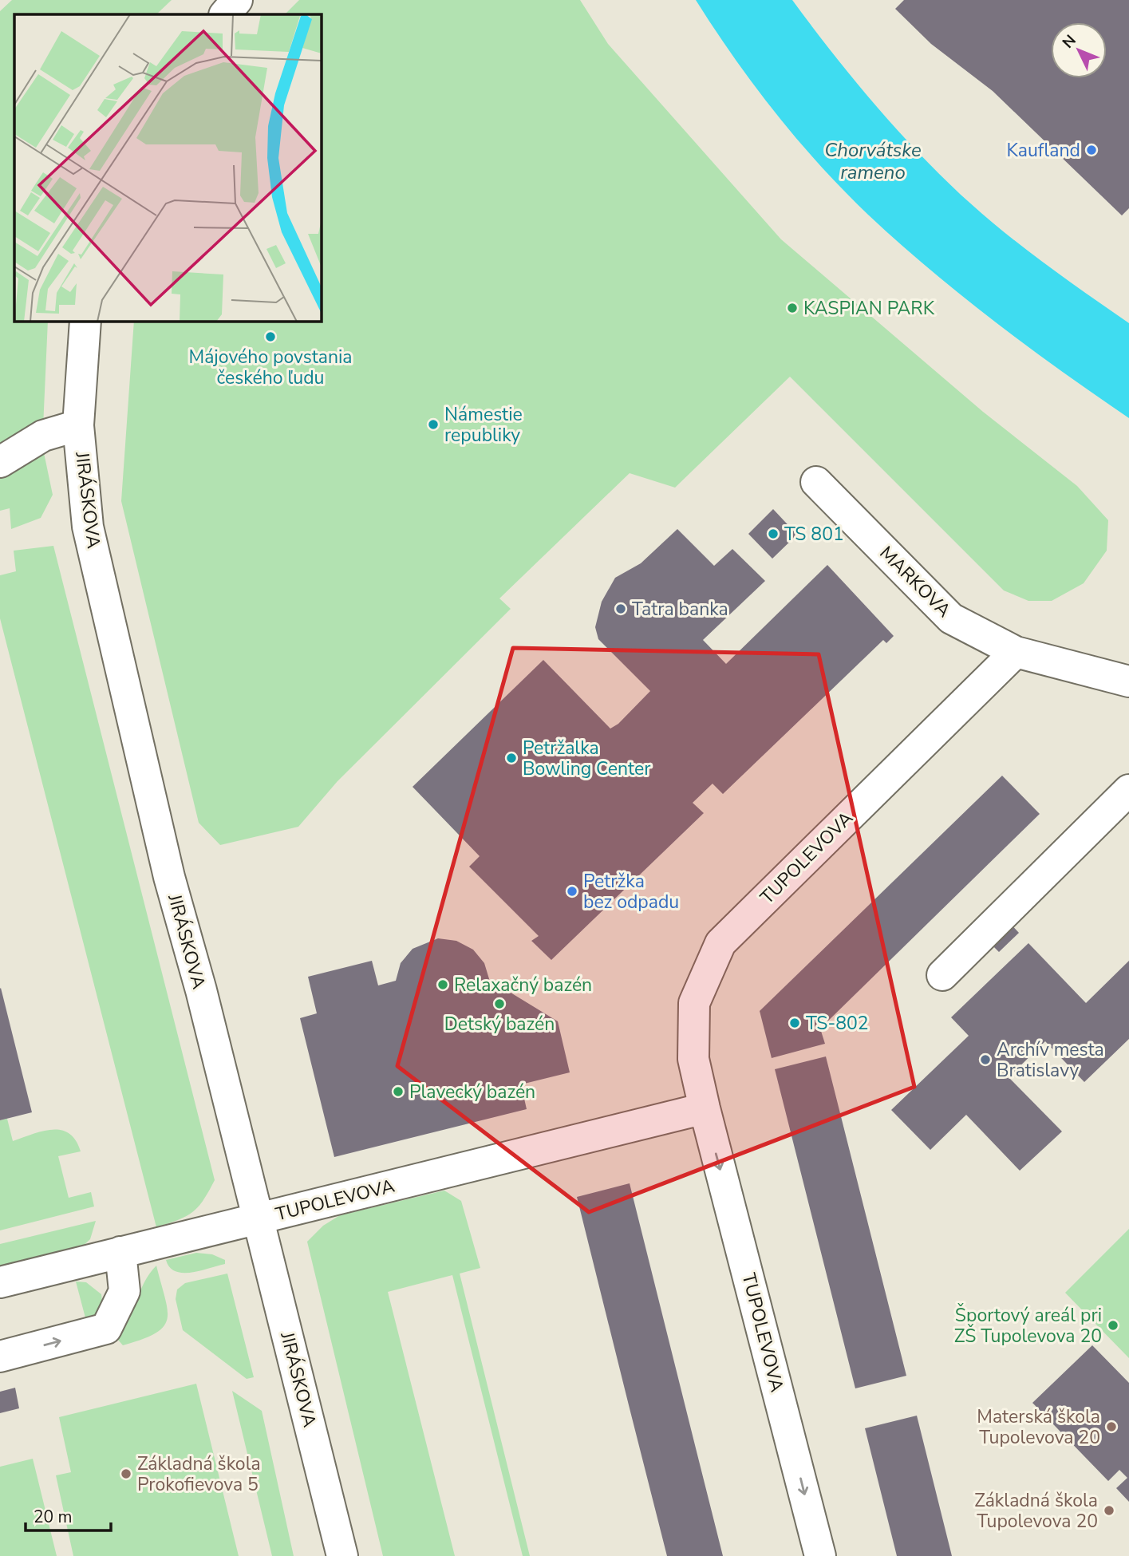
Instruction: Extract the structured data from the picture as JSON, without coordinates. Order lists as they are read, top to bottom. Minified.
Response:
{"streets":{"street":["JIRÁSKOVA","MARKOVA","TUPOLEVOVA"]},"crossings":[["JIRÁSKOVA","TUPOLEVOVA"],["MARKOVA","TUPOLEVOVA"]],"water":["Chorvátske rameno"],"places":["Kaufland","KASPIAN PARK","Májového povstania českého ľudu","Námestie republiky","TS 801","Tatra banka","Petržalka Bowling Center","Petržka bez odpadu","Relaxačný bazén","Detský bazén","TS-802","Archív mesta Bratislavy","Plavecký bazén","Športový areál pri ZŠ Tupolevova 20","Materská škola Tupolevova 20","Základná škola Prokofievova 5","Základná škola Tupolevova 20"],"scale_bar":"20 m","north":"top left"}
